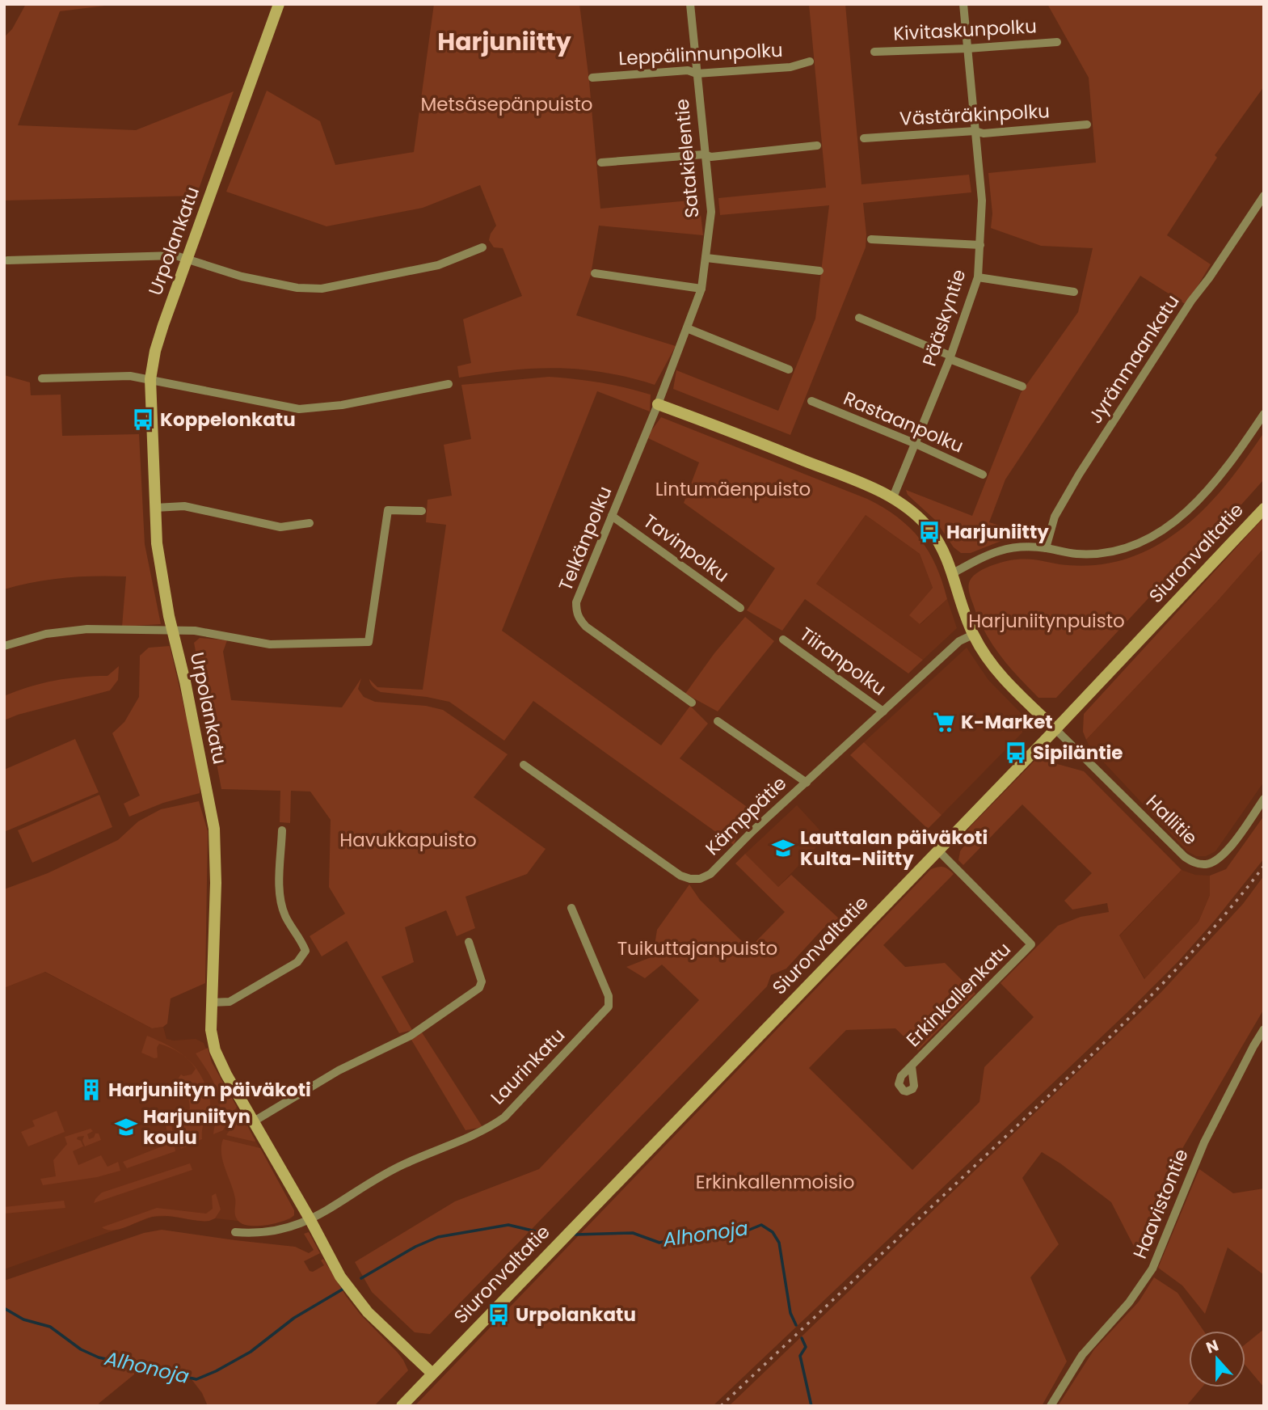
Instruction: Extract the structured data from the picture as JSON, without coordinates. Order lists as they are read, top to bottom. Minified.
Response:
{"streets":{"main road":["Urpolankatu","Siuronvaltatie"],"street":["Kivitaskunpolku","Leppälinnunpolku","Västäräkinpolku","Satakielentie","Pääskyntie","Jyränmaankatu","Rastaanpolku","Telkänpolku","Tavinpolku","Tiiranpolku","Kämppätie","Hallitie","Erkinkallenkatu","Laurinkatu","Haavistontie"]},"crossings":[["Kivitaskunpolku","Pääskyntie"],["Leppälinnunpolku","Satakielentie"],["Västäräkinpolku","Pääskyntie"],["Satakielentie","Telkänpolku"],["Urpolankatu","Siuronvaltatie"],["Urpolankatu","Laurinkatu"],["Pääskyntie","Rastaanpolku"],["Telkänpolku","Tavinpolku"],["Siuronvaltatie","Hallitie"],["Siuronvaltatie","Erkinkallenkatu"],["Tiiranpolku","Kämppätie"]],"districts":["Harjuniitty"],"water":["Alhonoja"],"parks":["Metsäsepänpuisto","Lintumäenpuisto","Harjuniitynpuisto","Havukkapuisto","Tuikuttajanpuisto","Erkinkallenmoisio"],"places":{"bus stop":["Koppelonkatu","Harjuniitty","Sipiläntie","Urpolankatu"],"supermarket":["K-Market"],"school or university":["Lauttalan päiväkoti Kulta-Niitty","Harjuniityn koulu"],"building":["Harjuniityn päiväkoti"]},"north":"top"}
